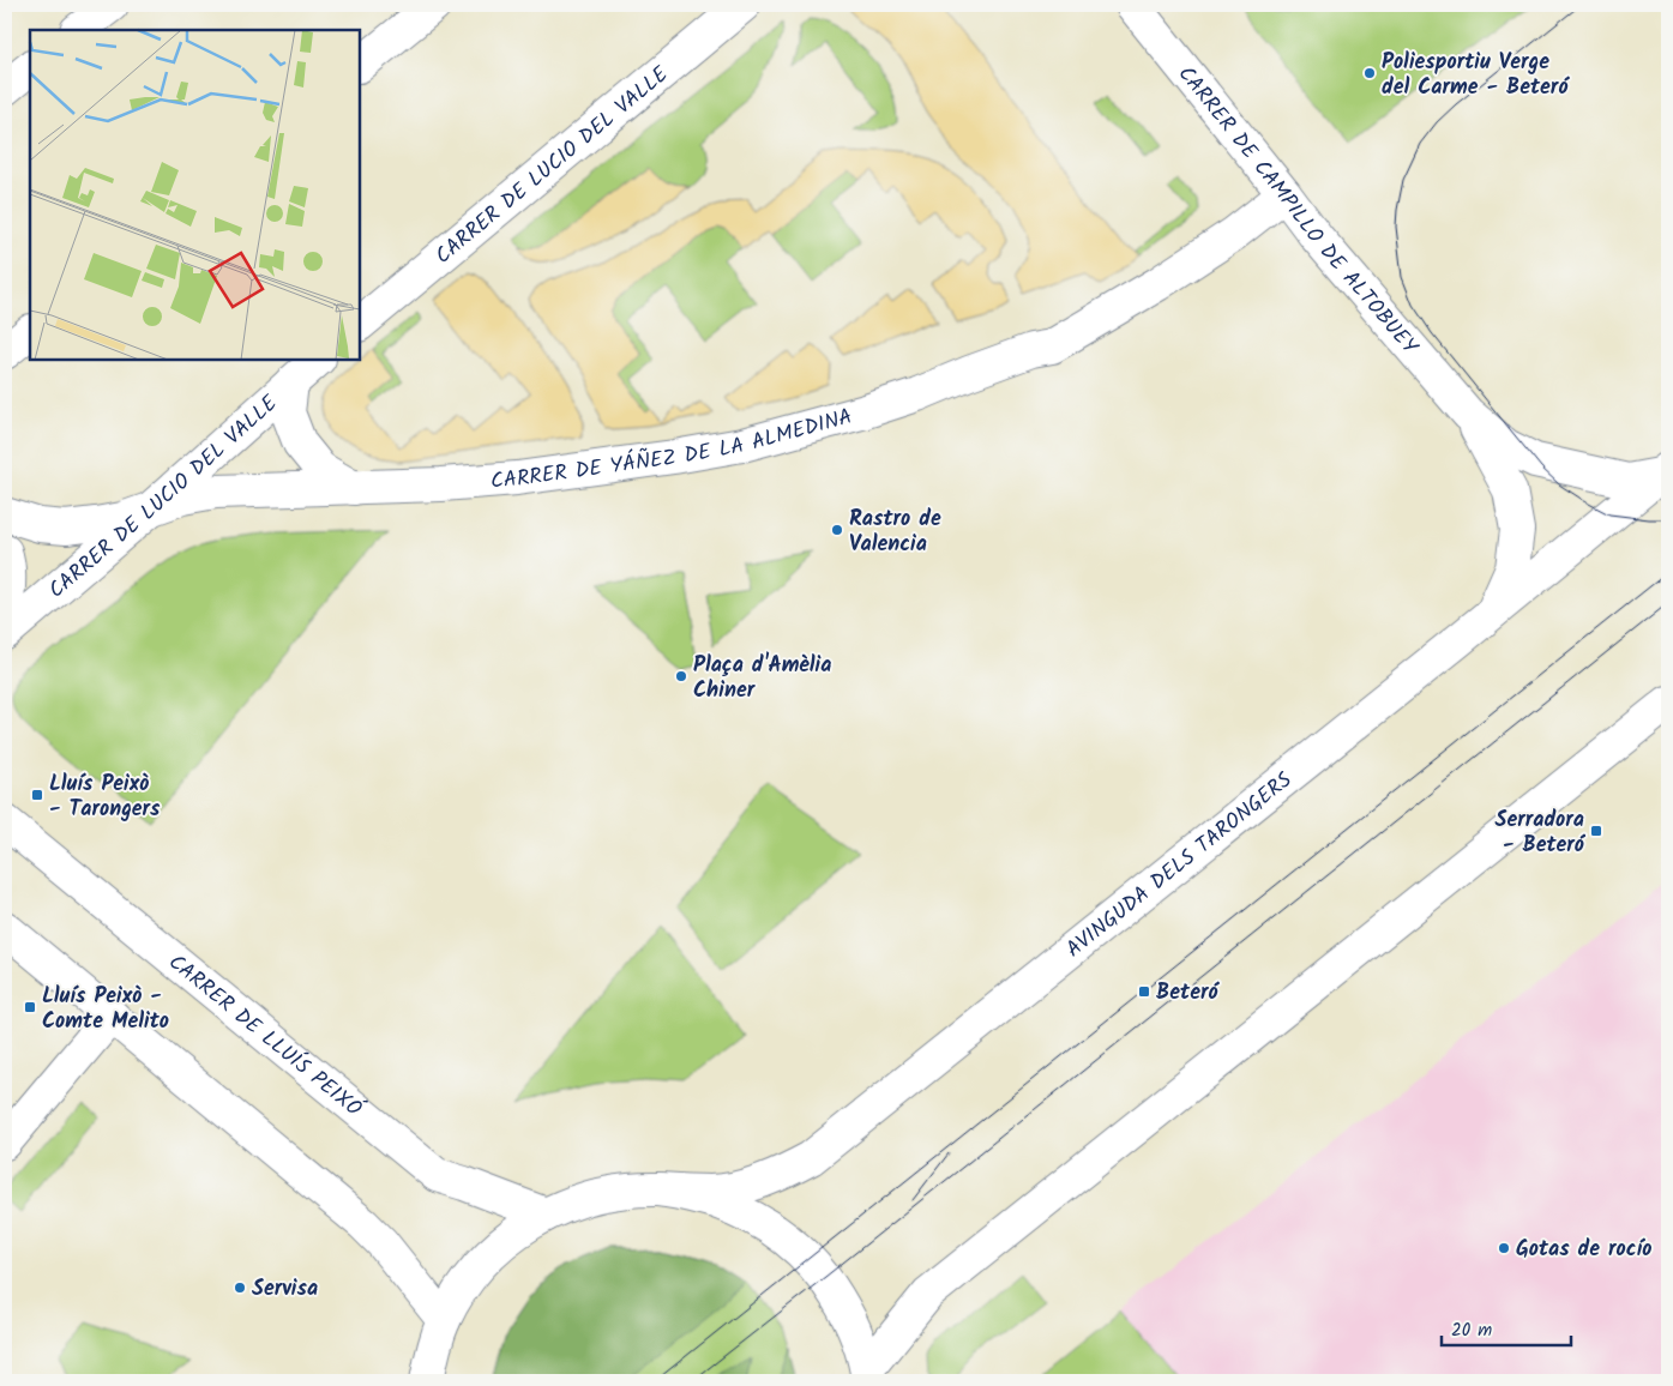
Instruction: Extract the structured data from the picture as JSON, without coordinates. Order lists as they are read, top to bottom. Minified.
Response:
{"streets":{"main road":["CARRER DE LUCIO DEL VALLE","CARRER DE CAMPILLO DE ALTOBUEY","CARRER DE YÁÑEZ DE LA ALMEDINA","AVINGUDA DELS TARONGERS","CARRER DE LLUÍS PEIXÓ"]},"crossings":[["CARRER DE LUCIO DEL VALLE","CARRER DE YÁÑEZ DE LA ALMEDINA"],["CARRER DE CAMPILLO DE ALTOBUEY","CARRER DE YÁÑEZ DE LA ALMEDINA"],["CARRER DE CAMPILLO DE ALTOBUEY","AVINGUDA DELS TARONGERS"]],"places":{"other":["Poliesportiu Verge del Carme - Beteró","Rastro de Valencia","Plaça d'Amèlia Chiner","Gotas de rocío","Servisa"],"transit":["Lluís Peixò - Tarongers","Serradora - Beteró","Beteró","Lluís Peixò - Comte Melito"]},"scale_bar":"20 m"}
